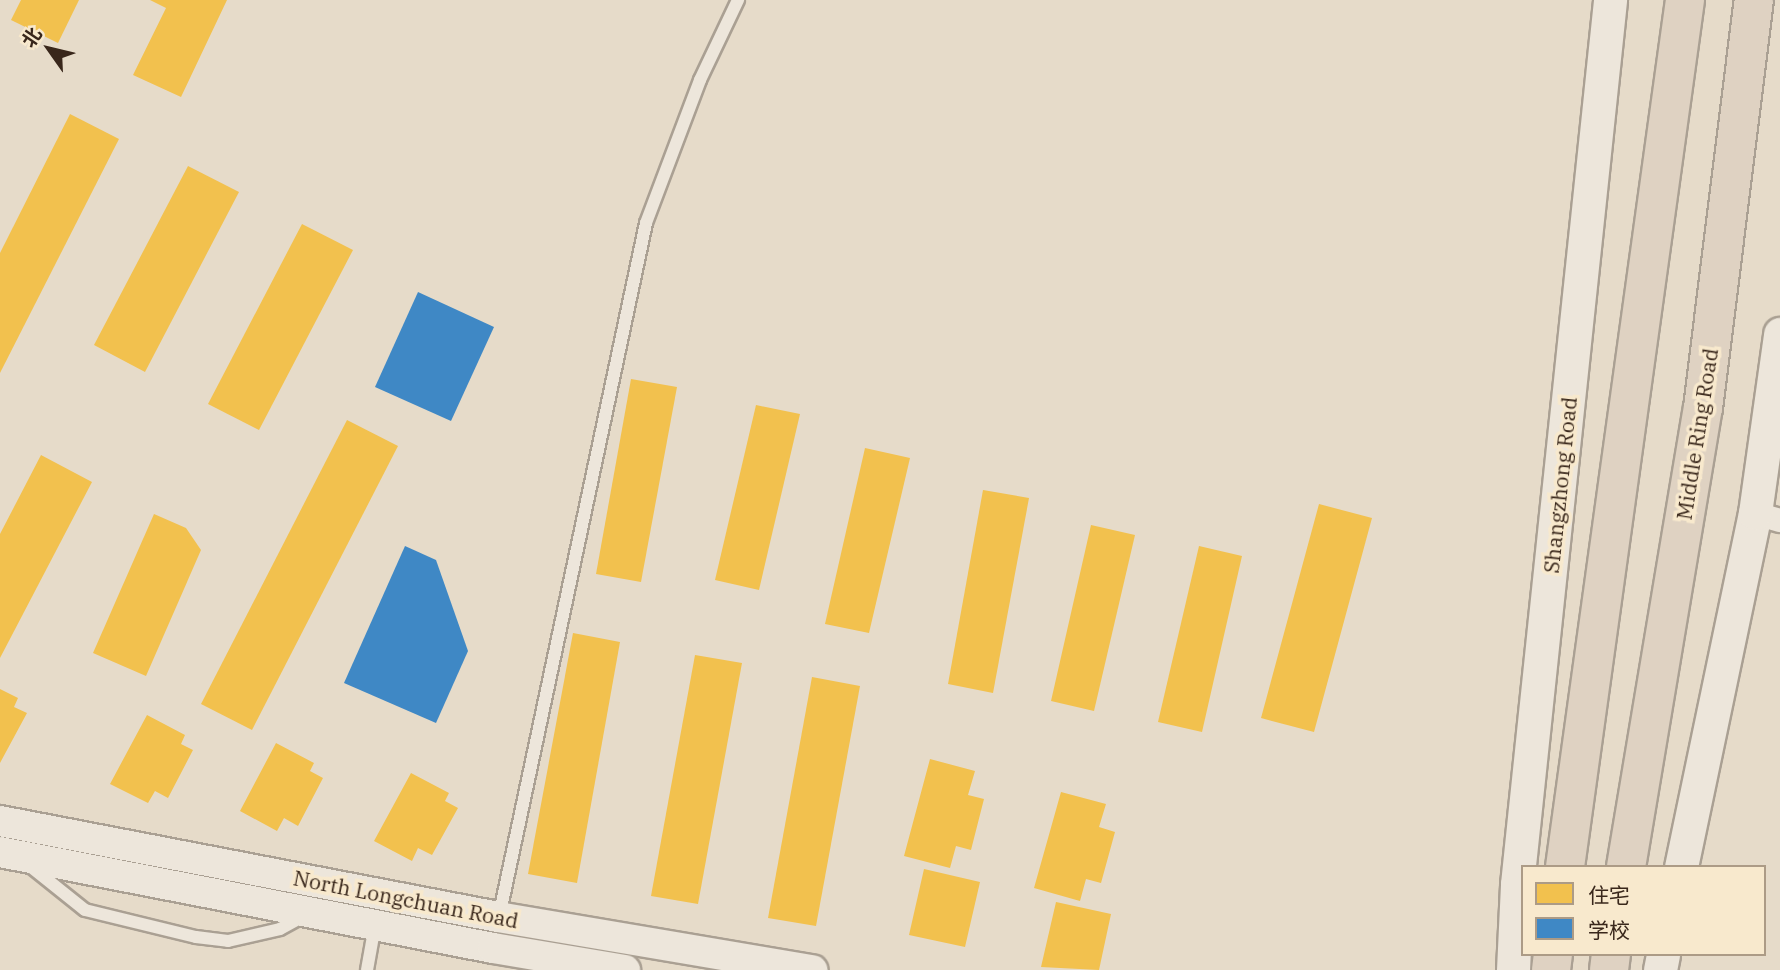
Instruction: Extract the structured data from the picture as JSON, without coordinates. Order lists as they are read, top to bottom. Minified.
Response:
{"streets":{"highway":["Middle Ring Road"],"main road":["Shangzhong Road"],"street":["North Longchuan Road"]},"legend":["住宅","学校"],"north":"top left"}
